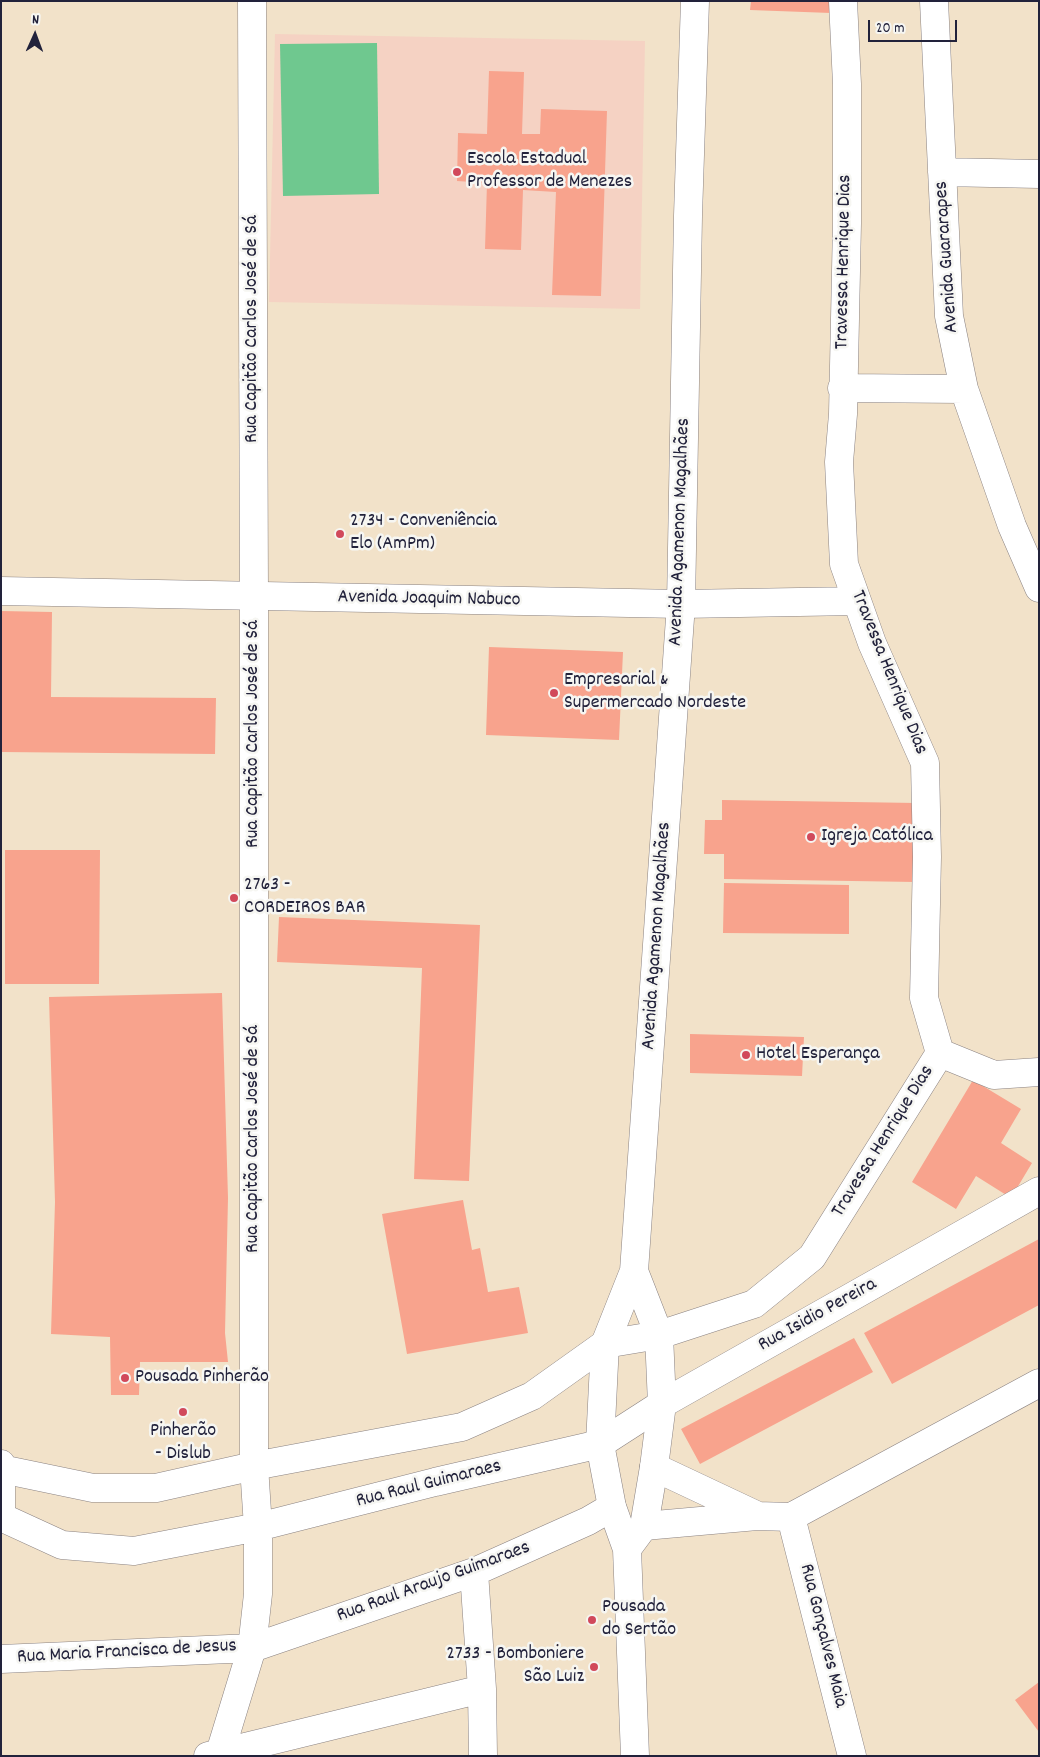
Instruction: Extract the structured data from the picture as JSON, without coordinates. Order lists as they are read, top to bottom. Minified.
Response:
{"streets":{"street":["Avenida Guararapes","Travessa Henrique Dias","Rua Capitão Carlos José de Sá","Avenida Agamenon Magalhães","Avenida Joaquim Nabuco","Rua Isidio Pereira","Rua Raul Guimaraes","Rua Raul Araujo Guimaraes","Rua Gonçalves Maia","Rua Maria Francisca de Jesus"]},"crossings":[["Travessa Henrique Dias","Avenida Agamenon Magalhães"],["Travessa Henrique Dias","Avenida Joaquim Nabuco"],["Rua Capitão Carlos José de Sá","Avenida Joaquim Nabuco"],["Avenida Agamenon Magalhães","Avenida Joaquim Nabuco"],["Avenida Agamenon Magalhães","Rua Isidio Pereira"],["Avenida Agamenon Magalhães","Rua Raul Guimaraes"],["Avenida Agamenon Magalhães","Rua Raul Araujo Guimaraes"],["Rua Isidio Pereira","Rua Raul Guimaraes"],["Rua Raul Araujo Guimaraes","Rua Maria Francisca de Jesus"]],"places":["Escola Estadual Professor de Menezes","2734 - Conveniência Elo (AmPm)","Empresarial & Supermercado Nordeste","Igreja Católica","2763 - CORDEIROS BAR","Hotel Esperança","Pousada Pinherão","Pinherão - Dislub","Pousada do Sertão","2733 - Bomboniere São Luiz"],"scale_bar":"20 m","north":"top"}
